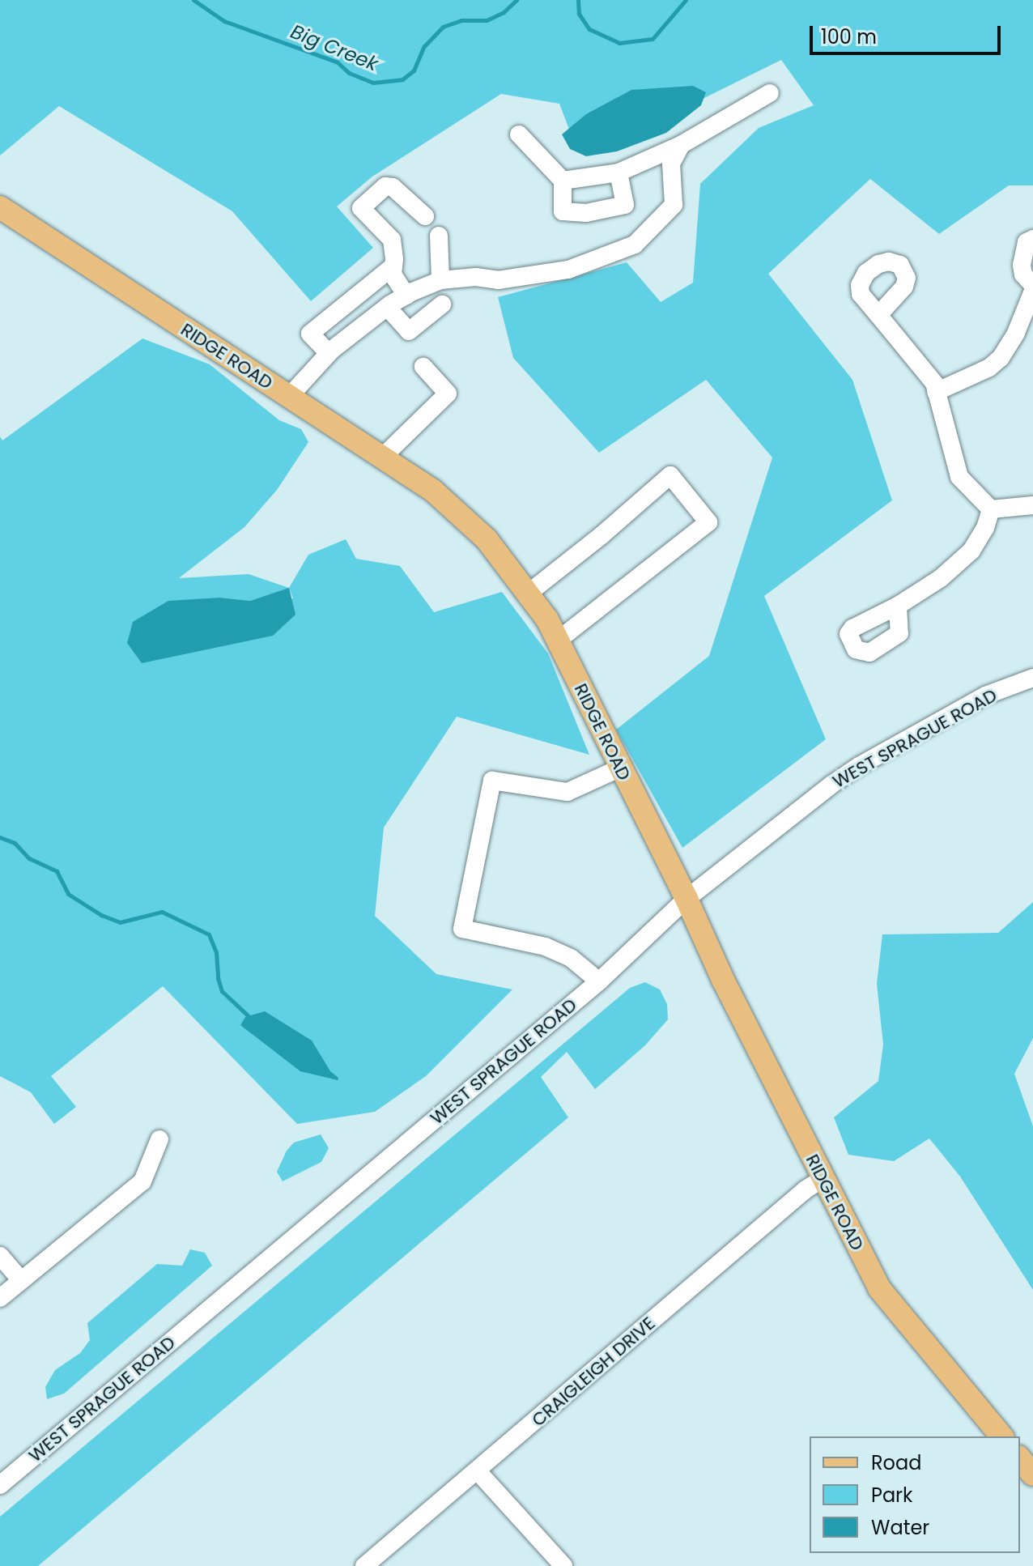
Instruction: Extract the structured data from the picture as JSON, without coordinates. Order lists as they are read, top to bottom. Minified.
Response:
{"streets":{"main road":["RIDGE ROAD"],"street":["WEST SPRAGUE ROAD","CRAIGLEIGH DRIVE"]},"crossings":[["RIDGE ROAD","WEST SPRAGUE ROAD"],["RIDGE ROAD","CRAIGLEIGH DRIVE"]],"water":["Big Creek"],"legend":["Road","Park","Water"],"scale_bar":"100 m"}
